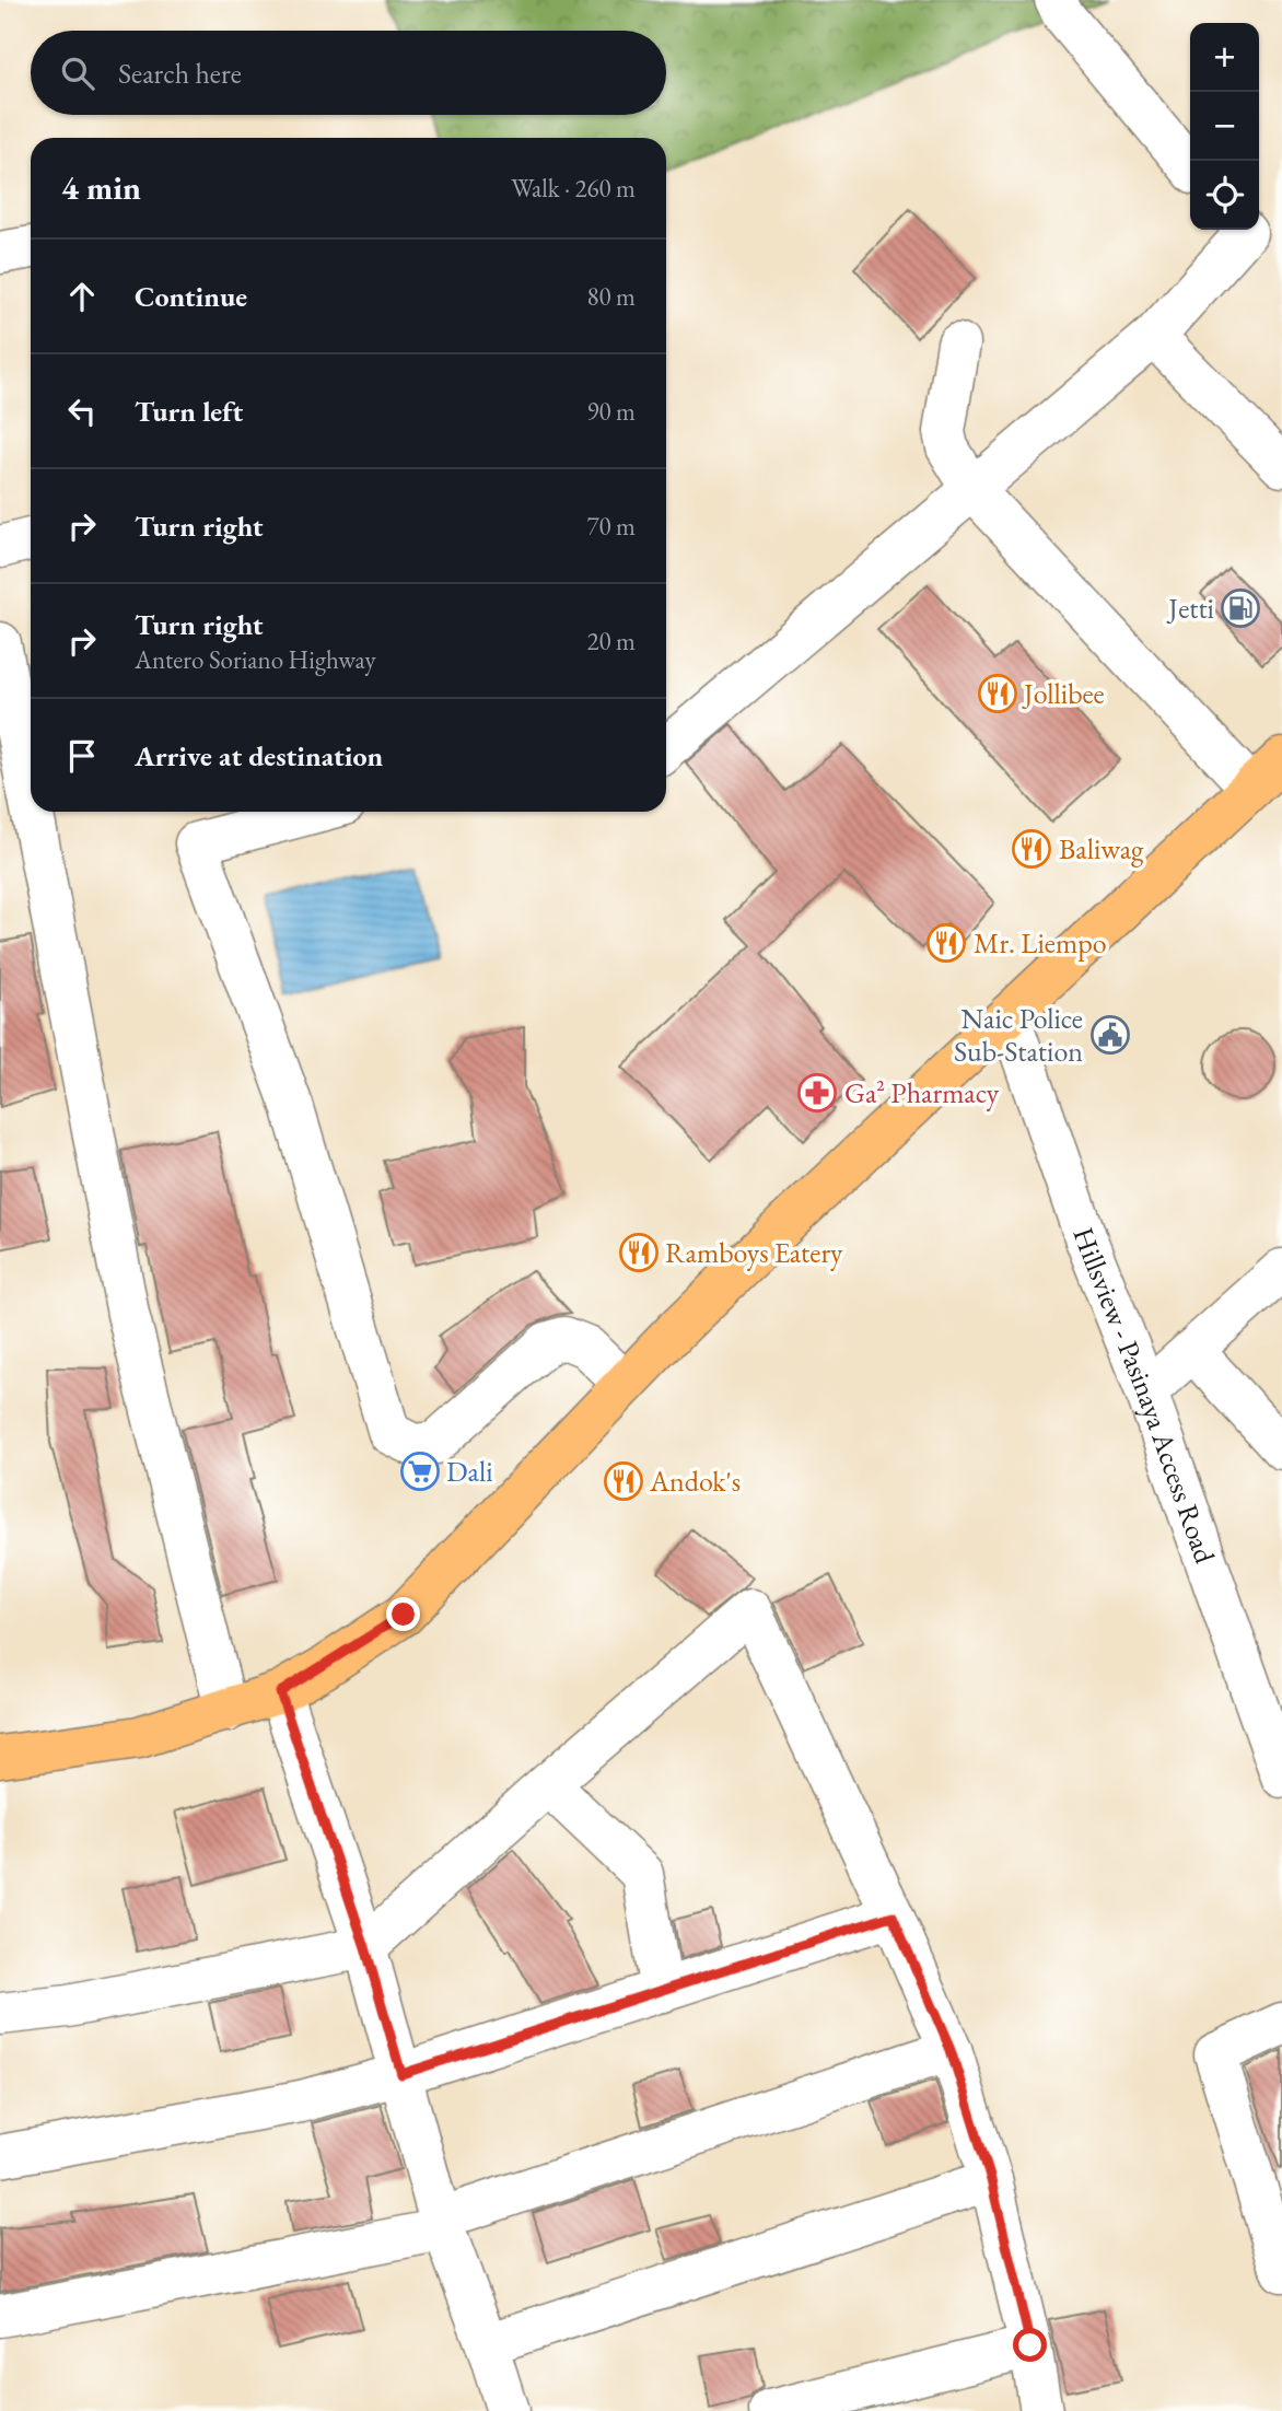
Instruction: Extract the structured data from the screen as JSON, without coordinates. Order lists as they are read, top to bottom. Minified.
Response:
{"streets":{"street":["Hillsview - Pasinaya Access Road"]},"places":{"fuel station":["Jetti"],"restaurant":["Jollibee","Baliwag","Mr. Liempo","Ramboys Eatery","Andok's"],"public building":["Naic Police Sub-Station"],"pharmacy":["Ga² Pharmacy"],"supermarket":["Dali"]},"page":{"map_buttons":["+","−"],"search":"Search here","heading":["4 min","Walk · 260 m"],"list":[["Continue","80 m"],["Turn left","90 m"],["Turn right","70 m"],["Turn right","Antero Soriano Highway","20 m"],"Arrive at destination"]}}
